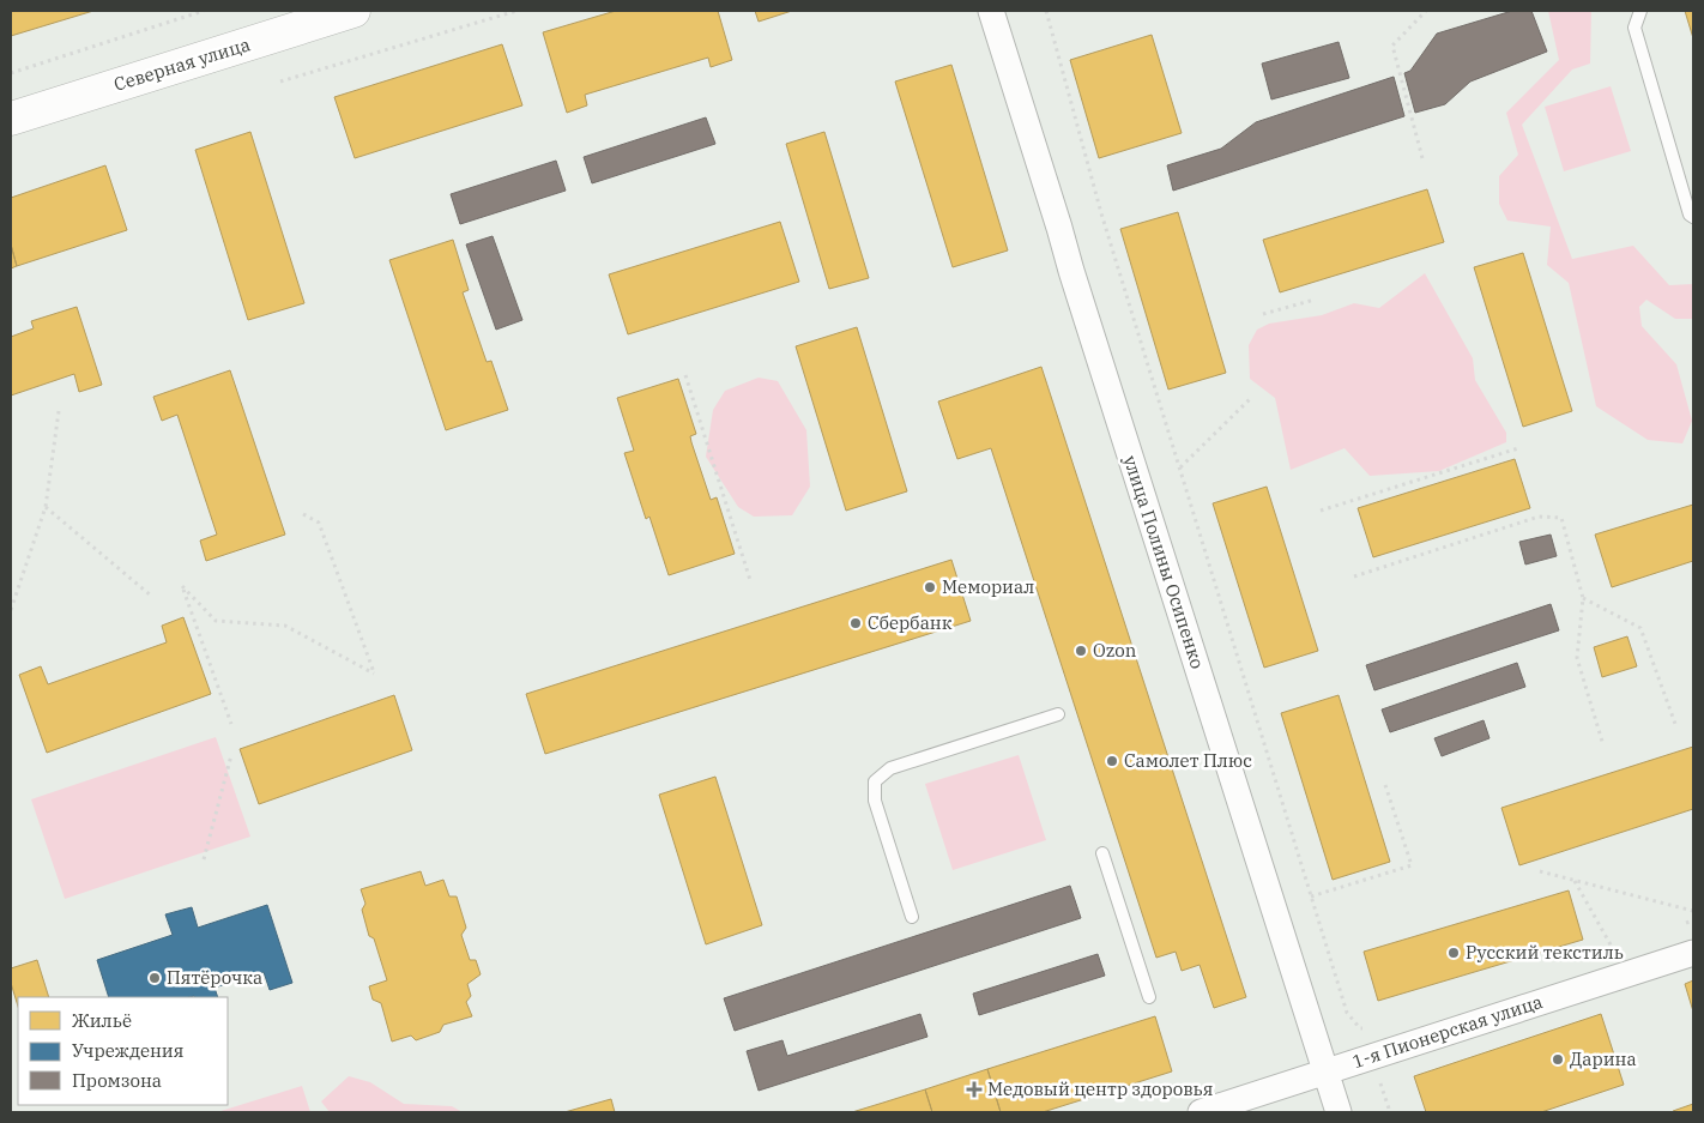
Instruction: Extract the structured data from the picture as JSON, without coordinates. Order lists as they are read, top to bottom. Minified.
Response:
{"streets":{"street":["Северная улица","улица Полины Осипенко","1-я Пионерская улица"]},"crossings":[["улица Полины Осипенко","1-я Пионерская улица"]],"places":{"other":["Мемориал","Сбербанк","Ozon","Самолет Плюс","Русский текстиль","Пятёрочка","Дарина"],"health":["Медовый центр здоровья"]},"legend":["Жильё","Учреждения","Промзона"]}
